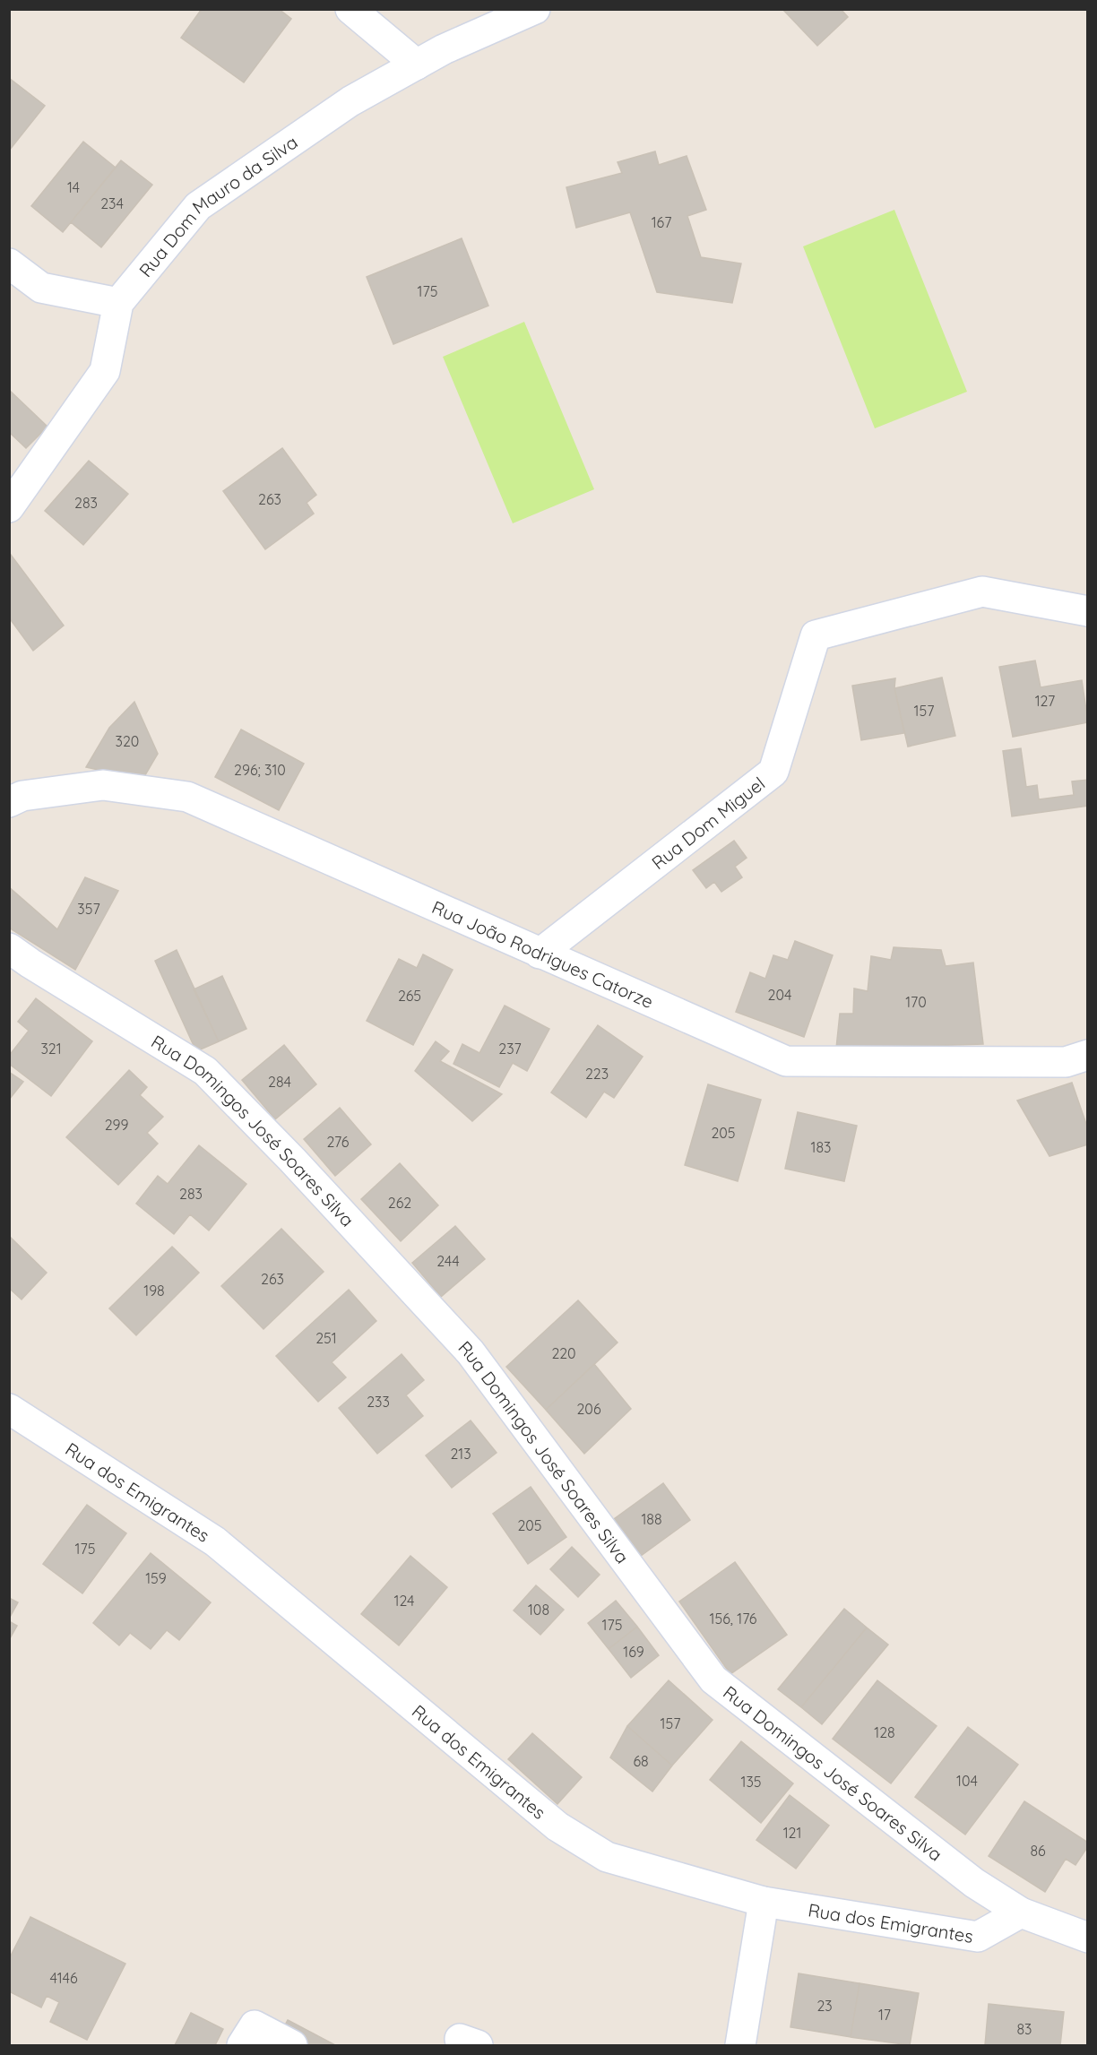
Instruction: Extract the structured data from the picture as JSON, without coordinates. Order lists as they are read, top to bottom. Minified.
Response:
{"streets":{"street":["Rua Dom Mauro da Silva","Rua Dom Miguel","Rua João Rodrigues Catorze","Rua Domingos José Soares Silva","Rua dos Emigrantes"]},"crossings":[["Rua Dom Miguel","Rua João Rodrigues Catorze"],["Rua Domingos José Soares Silva","Rua dos Emigrantes"]],"house_numbers":["14","234","167","175","263","283","127","157","320","296; 310","357","204","265","170","321","237","223","284","299","205","276","183","283","262","244","263","198","251","220","233","206","213","188","205","175","159","124","108","156, 176","175","169","157","128","68","104","135","121","86","4146","23","17","83"]}
